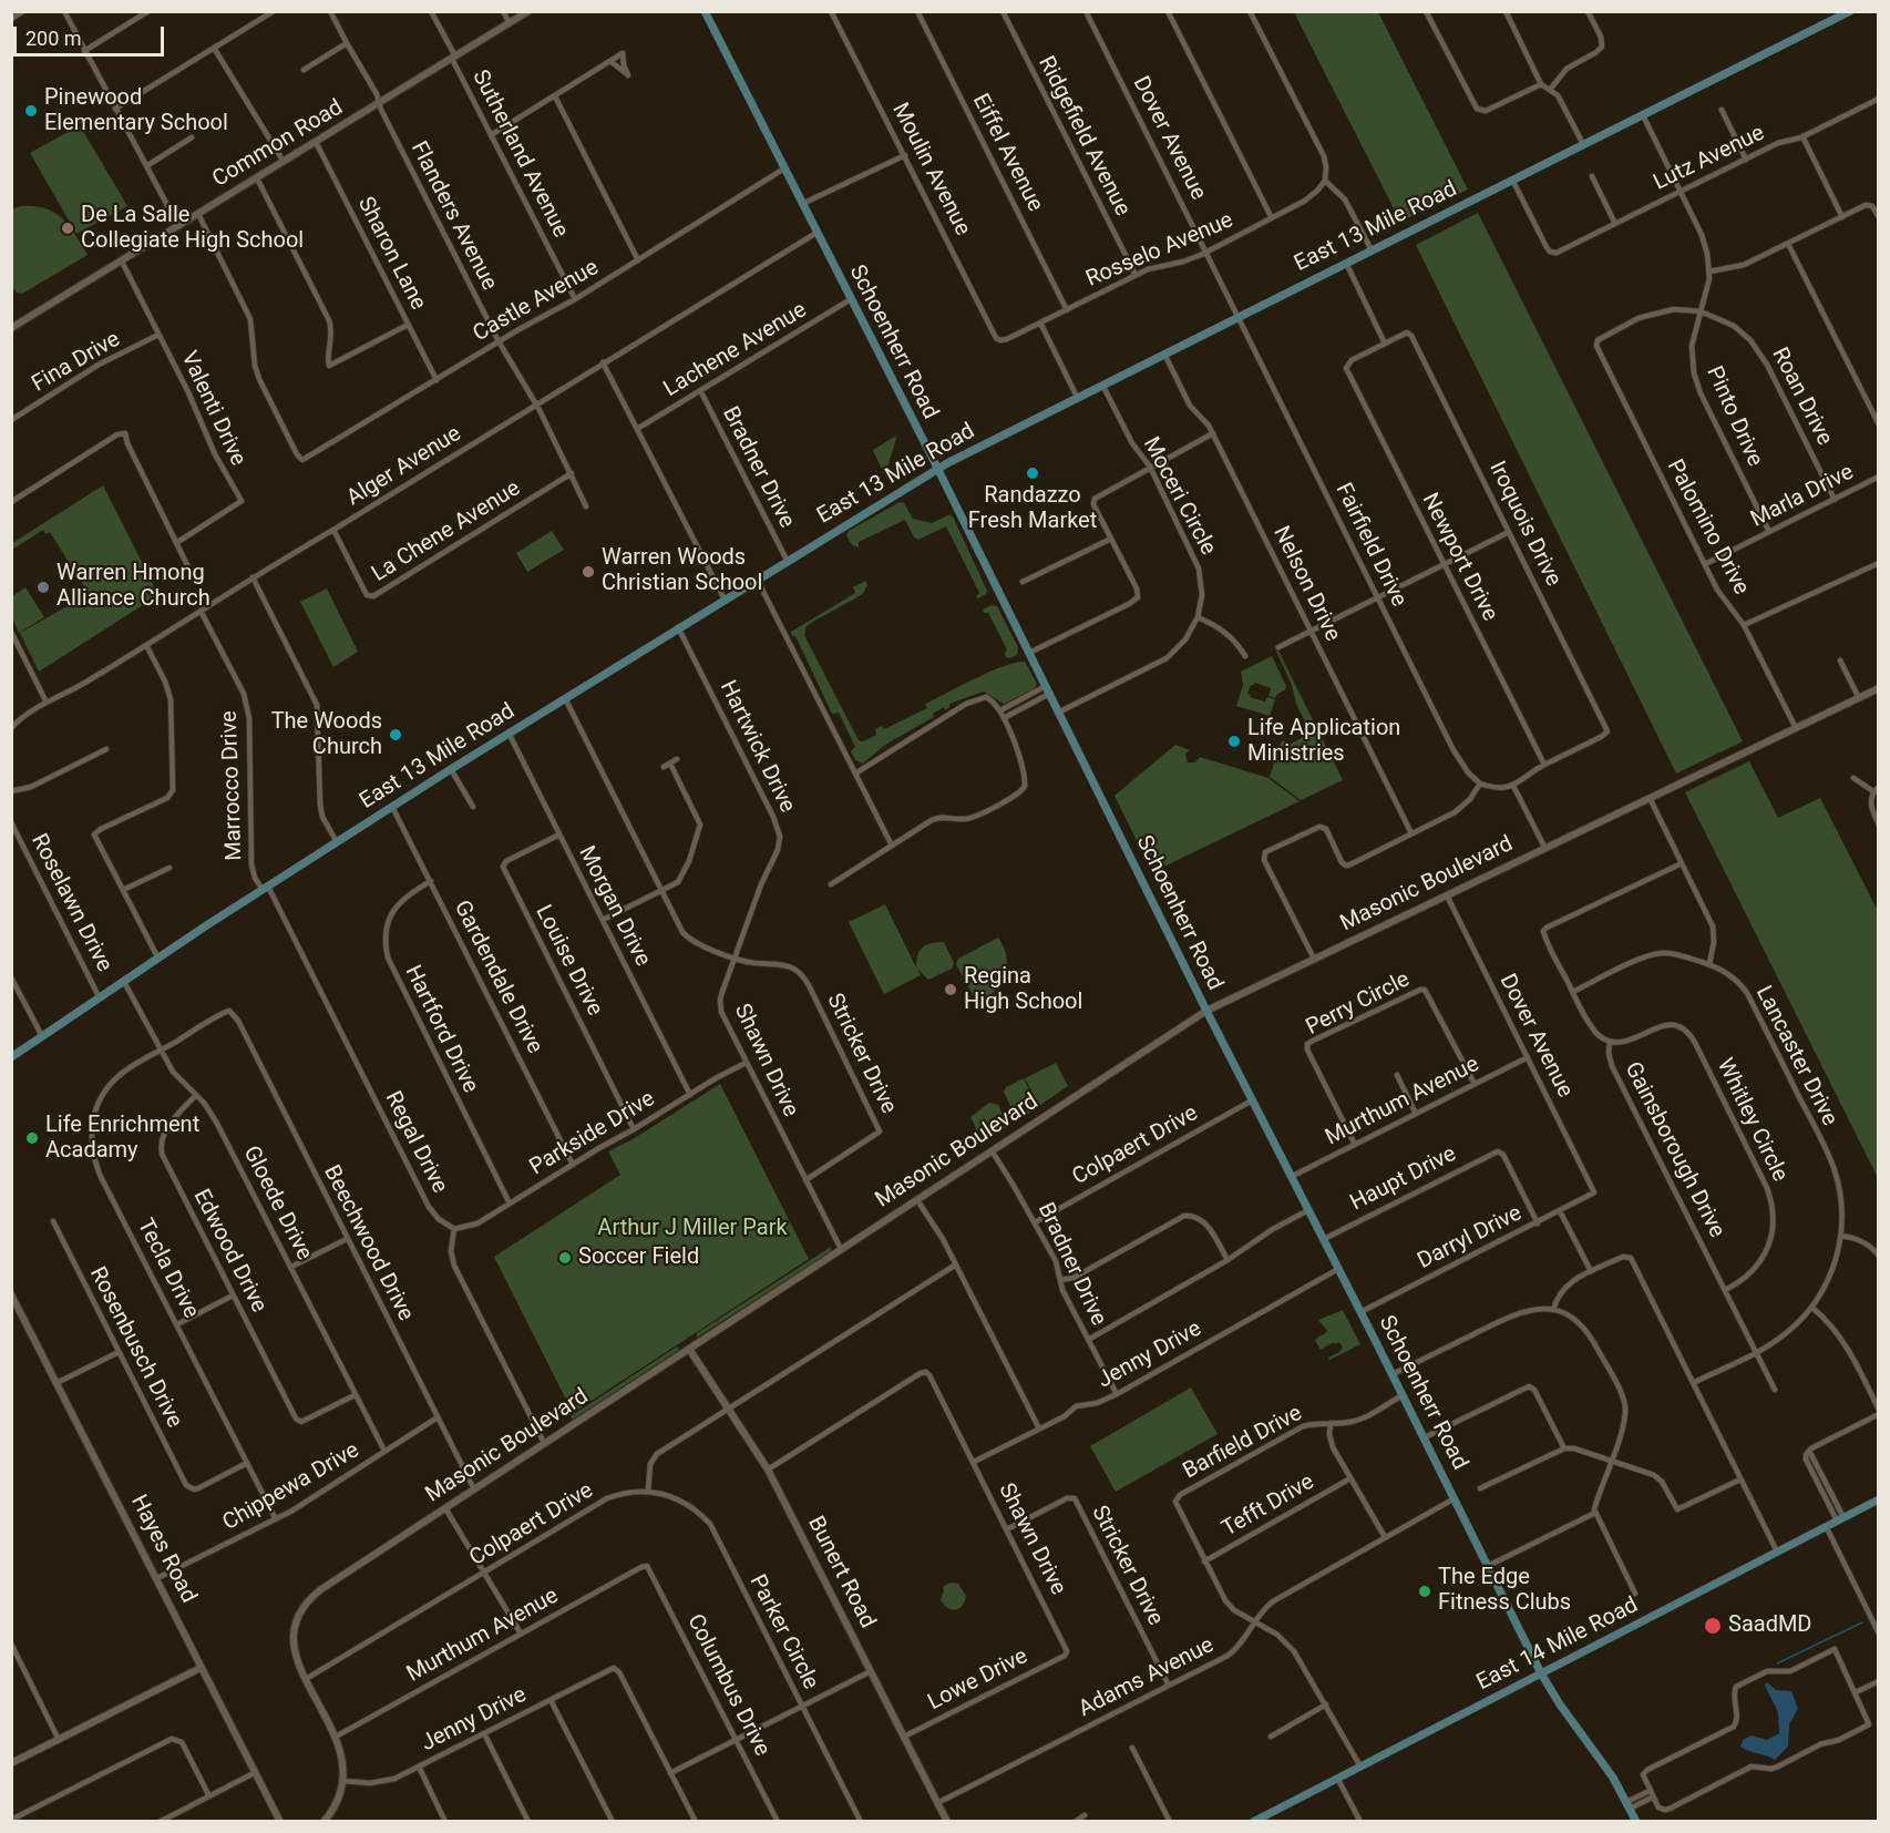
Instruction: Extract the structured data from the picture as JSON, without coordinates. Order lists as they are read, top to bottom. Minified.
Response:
{"streets":{"main road":["East 13 Mile Road","Schoenherr Road","East 14 Mile Road"],"street":["Ridgefield Avenue","Dover Avenue","Common Road","Eiffel Avenue","Sutherland Avenue","Lutz Avenue","Moulin Avenue","Flanders Avenue","Rosselo Avenue","Sharon Lane","Castle Avenue","Lachene Avenue","Fina Drive","Roan Drive","Valenti Drive","Pinto Drive","Alger Avenue","Bradner Drive","Moceri Circle","Marla Drive","Iroquois Drive","Palomino Drive","La Chene Avenue","Fairfield Drive","Newport Drive","Nelson Drive","Hartwick Drive","Marrocco Drive","Masonic Boulevard","Roselawn Drive","Morgan Drive","Louise Drive","Gardendale Drive","Perry Circle","Hartford Drive","Stricker Drive","Lancaster Drive","Shawn Drive","Murthum Avenue","Whitley Circle","Parkside Drive","Regal Drive","Colpaert Drive","Gainsborough Drive","Haupt Drive","Gloede Drive","Darryl Drive","Beechwood Drive","Edwood Drive","Tecla Drive","Rosenbusch Drive","Jenny Drive","Barfield Drive","Chippewa Drive","Tefft Drive","Hayes Road","Bunert Road","Parker Circle","Adams Avenue","Lowe Drive","Columbus Drive"]},"crossings":[["Ridgefield Avenue","Rosselo Avenue"],["Dover Avenue","East 13 Mile Road"],["Dover Avenue","Rosselo Avenue"],["Dover Avenue","Fairfield Drive"],["Dover Avenue","Masonic Boulevard"],["Dover Avenue","Murthum Avenue"],["Dover Avenue","Darryl Drive"],["Common Road","Sutherland Avenue"],["Common Road","Flanders Avenue"],["Common Road","Sharon Lane"],["Common Road","Castle Avenue"],["Common Road","Valenti Drive"],["Eiffel Avenue","Rosselo Avenue"],["Sutherland Avenue","Castle Avenue"],["Lutz Avenue","East 13 Mile Road"],["Moulin Avenue","Rosselo Avenue"],["Flanders Avenue","Castle Avenue"],["Flanders Avenue","Alger Avenue"],["Flanders Avenue","La Chene Avenue"],["East 13 Mile Road","Schoenherr Road"],["East 13 Mile Road","Bradner Drive"],["East 13 Mile Road","Moceri Circle"],["East 13 Mile Road","Fairfield Drive"],["East 13 Mile Road","Nelson Drive"],["East 13 Mile Road","Hartwick Drive"],["East 13 Mile Road","Marrocco Drive"],["East 13 Mile Road","Roselawn Drive"],["East 13 Mile Road","Morgan Drive"],["East 13 Mile Road","Gardendale Drive"],["East 13 Mile Road","Regal Drive"],["East 13 Mile Road","Gloede Drive"],["Sharon Lane","Castle Avenue"],["Castle Avenue","Schoenherr Road"],["Schoenherr Road","Lachene Avenue"],["Schoenherr Road","Alger Avenue"],["Schoenherr Road","Moceri Circle"],["Schoenherr Road","Masonic Boulevard"],["Schoenherr Road","Murthum Avenue"],["Schoenherr Road","Colpaert Drive"],["Schoenherr Road","Haupt Drive"],["Schoenherr Road","Darryl Drive"],["Schoenherr Road","Jenny Drive"],["Schoenherr Road","Barfield Drive"],["Schoenherr Road","East 14 Mile Road"],["Schoenherr Road","Adams Avenue"],["Lachene Avenue","Bradner Drive"],["Fina Drive","Valenti Drive"],["Roan Drive","Pinto Drive"],["Roan Drive","Marla Drive"],["Roan Drive","Palomino Drive"],["Pinto Drive","Marla Drive"],["Pinto Drive","Palomino Drive"],["Alger Avenue","La Chene Avenue"],["Alger Avenue","Marrocco Drive"],["Bradner Drive","Masonic Boulevard"],["Bradner Drive","Colpaert Drive"],["Bradner Drive","Jenny Drive"],["Marla Drive","Palomino Drive"],["Iroquois Drive","Newport Drive"],["Palomino Drive","Masonic Boulevard"],["Hartwick Drive","Stricker Drive"],["Hartwick Drive","Shawn Drive"],["Marrocco Drive","Regal Drive"],["Masonic Boulevard","Shawn Drive"],["Masonic Boulevard","Murthum Avenue"],["Masonic Boulevard","Colpaert Drive"],["Masonic Boulevard","Beechwood Drive"],["Masonic Boulevard","Jenny Drive"],["Masonic Boulevard","Bunert Road"],["Morgan Drive","Louise Drive"],["Morgan Drive","Parkside Drive"],["Louise Drive","Parkside Drive"],["Gardendale Drive","Hartford Drive"],["Gardendale Drive","Parkside Drive"],["Perry Circle","Murthum Avenue"],["Hartford Drive","Parkside Drive"],["Stricker Drive","Shawn Drive"],["Stricker Drive","Adams Avenue"],["Lancaster Drive","Gainsborough Drive"],["Shawn Drive","Parkside Drive"],["Shawn Drive","Jenny Drive"],["Shawn Drive","Bunert Road"],["Shawn Drive","Lowe Drive"],["Murthum Avenue","Columbus Drive"],["Whitley Circle","Gainsborough Drive"],["Parkside Drive","Regal Drive"],["Colpaert Drive","Parker Circle"],["Haupt Drive","Darryl Drive"],["Gloede Drive","Beechwood Drive"],["Gloede Drive","Edwood Drive"],["Gloede Drive","Tecla Drive"],["Gloede Drive","Chippewa Drive"],["Beechwood Drive","Tecla Drive"],["Beechwood Drive","Chippewa Drive"],["Tecla Drive","Rosenbusch Drive"],["Tecla Drive","Chippewa Drive"],["Barfield Drive","Tefft Drive"],["Chippewa Drive","Hayes Road"],["Bunert Road","Adams Avenue"],["Bunert Road","Lowe Drive"]],"parks":["Arthur J Miller Park"],"places":["Pinewood Elementary School","De La Salle Collegiate High School","Randazzo Fresh Market","Warren Woods Christian School","Warren Hmong Alliance Church","The Woods Church","Life Application Ministries","Regina High School","Life Enrichment Acadamy","Soccer Field","The Edge Fitness Clubs","SaadMD"],"scale_bar":"200 m"}
